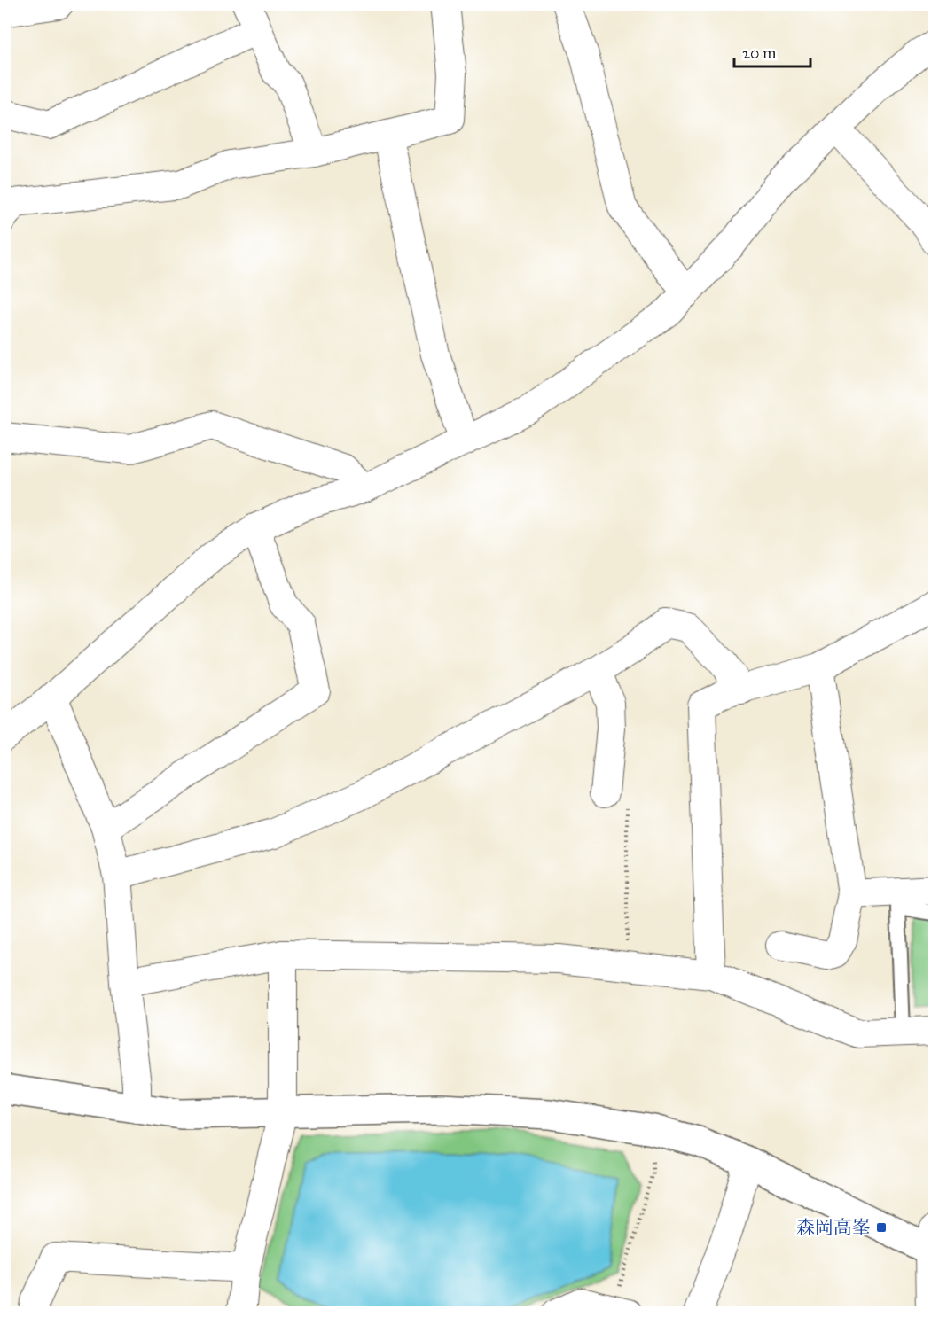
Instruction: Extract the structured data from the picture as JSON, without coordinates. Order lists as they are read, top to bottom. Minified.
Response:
{"places":{"transit":["森岡高峯"]},"scale_bar":"20 m"}
